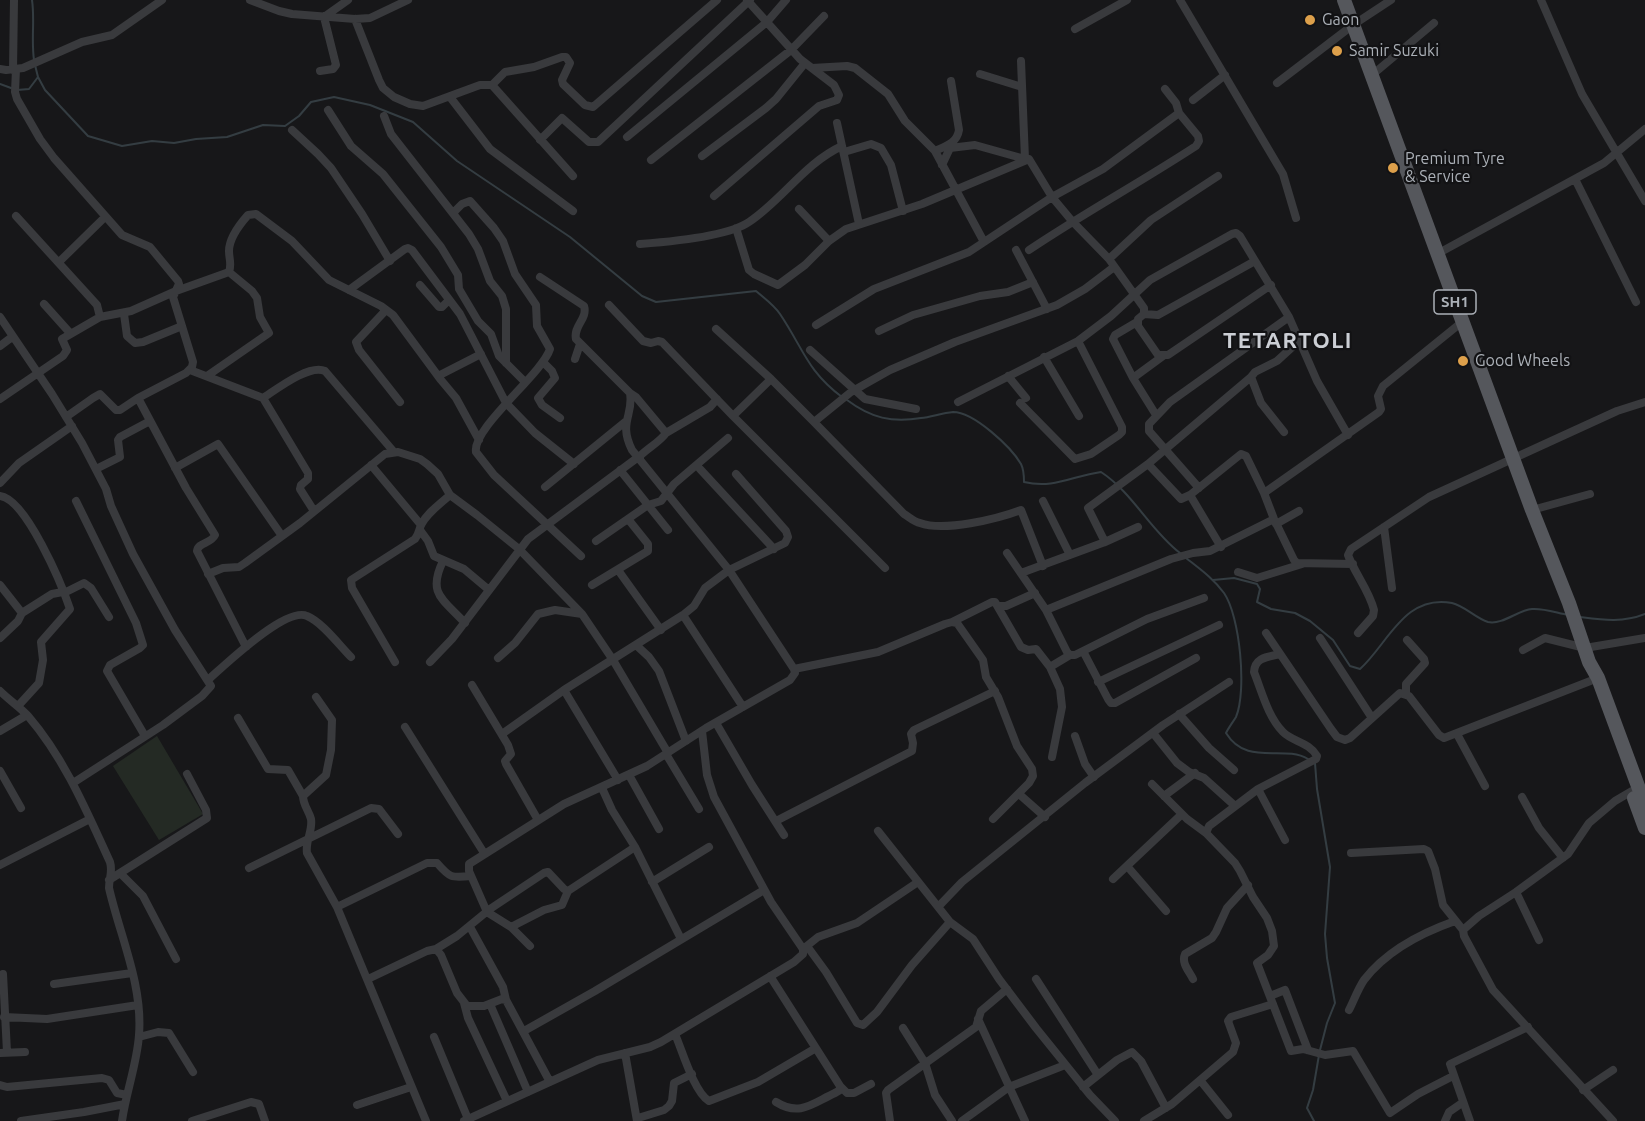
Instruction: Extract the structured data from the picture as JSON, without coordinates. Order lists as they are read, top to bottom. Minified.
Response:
{"streets":{"main road":["SH1"]},"districts":["TETARTOLI"],"places":["Gaon","Samir Suzuki","Premium Tyre & Service","Good Wheels"]}
